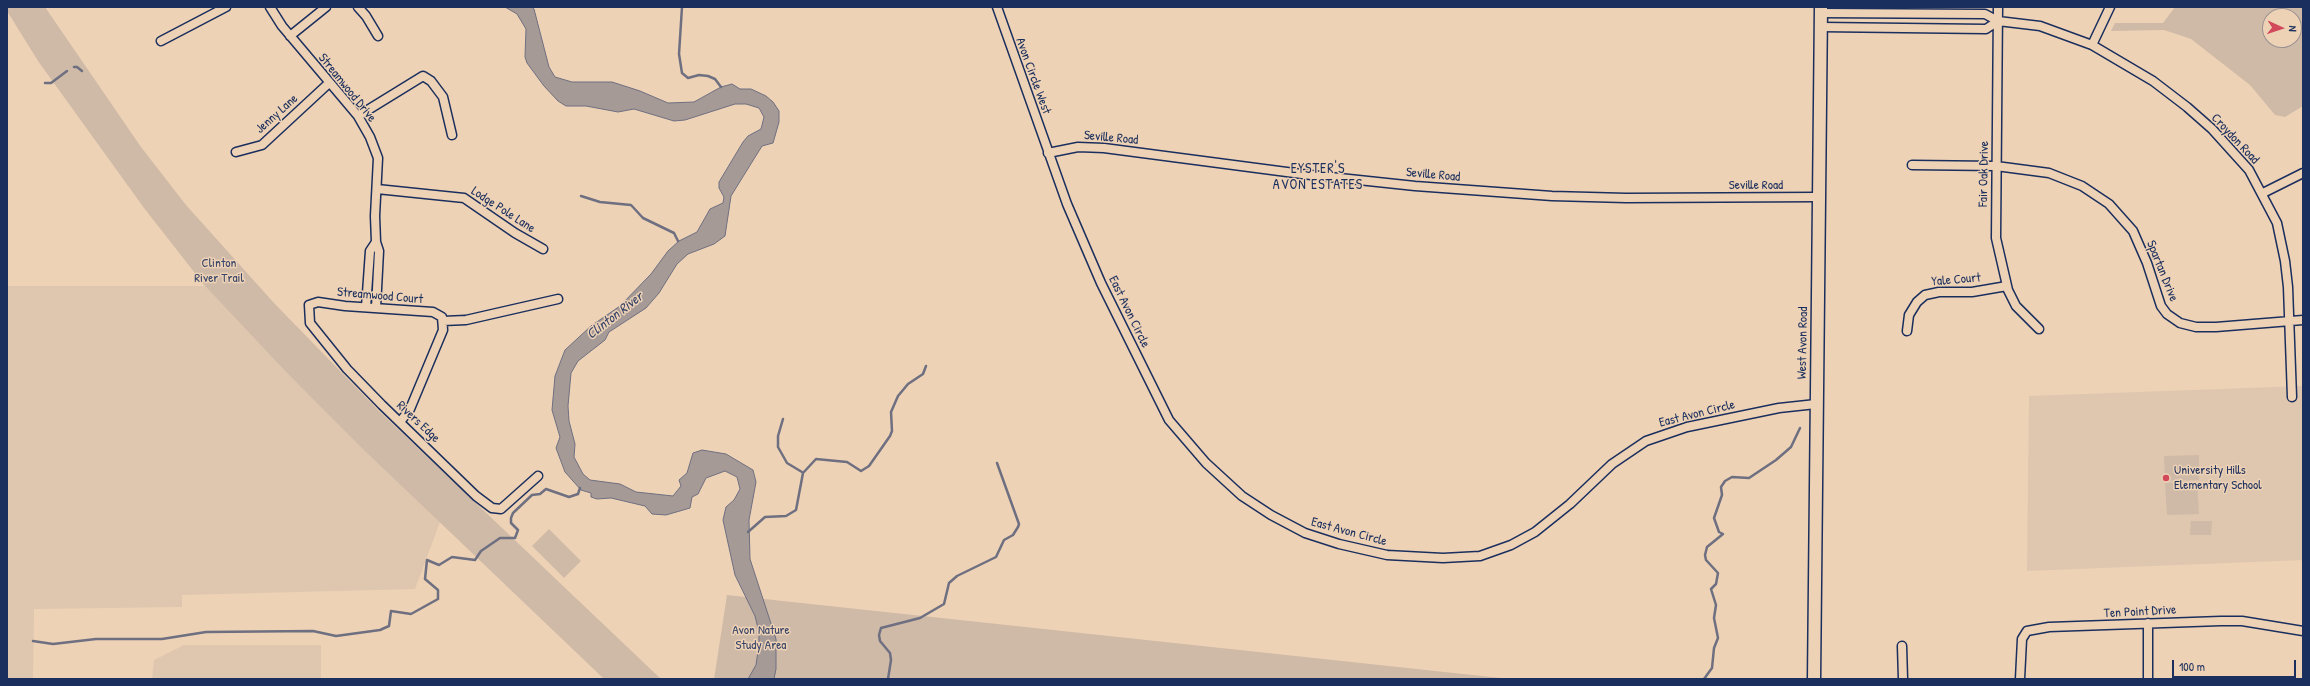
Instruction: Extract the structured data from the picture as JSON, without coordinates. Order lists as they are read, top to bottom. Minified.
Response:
{"streets":{"street":["Avon Circle West","Streamwood Drive","Jenny Lane","Seville Road","Croydon Road","Fair Oak Drive","Lodge Pole Lane","Spartan Drive","Yale Court","Streamwood Court","East Avon Circle","West Avon Road","Rivers Edge","Ten Point Drive"]},"crossings":[["Avon Circle West","Seville Road"],["Avon Circle West","East Avon Circle"],["Streamwood Drive","Jenny Lane"],["Streamwood Drive","Lodge Pole Lane"],["Streamwood Drive","Streamwood Court"],["Seville Road","East Avon Circle"],["Seville Road","West Avon Road"],["Croydon Road","Fair Oak Drive"],["Croydon Road","Spartan Drive"],["Croydon Road","West Avon Road"],["Fair Oak Drive","Spartan Drive"],["Fair Oak Drive","Yale Court"],["Streamwood Court","Rivers Edge"],["East Avon Circle","West Avon Road"]],"districts":["EYSTER'S AVON ESTATES"],"water":["Clinton River"],"parks":["Clinton River Trail","Avon Nature Study Area"],"places":["University Hills Elementary School"],"scale_bar":"100 m","north":"right"}
